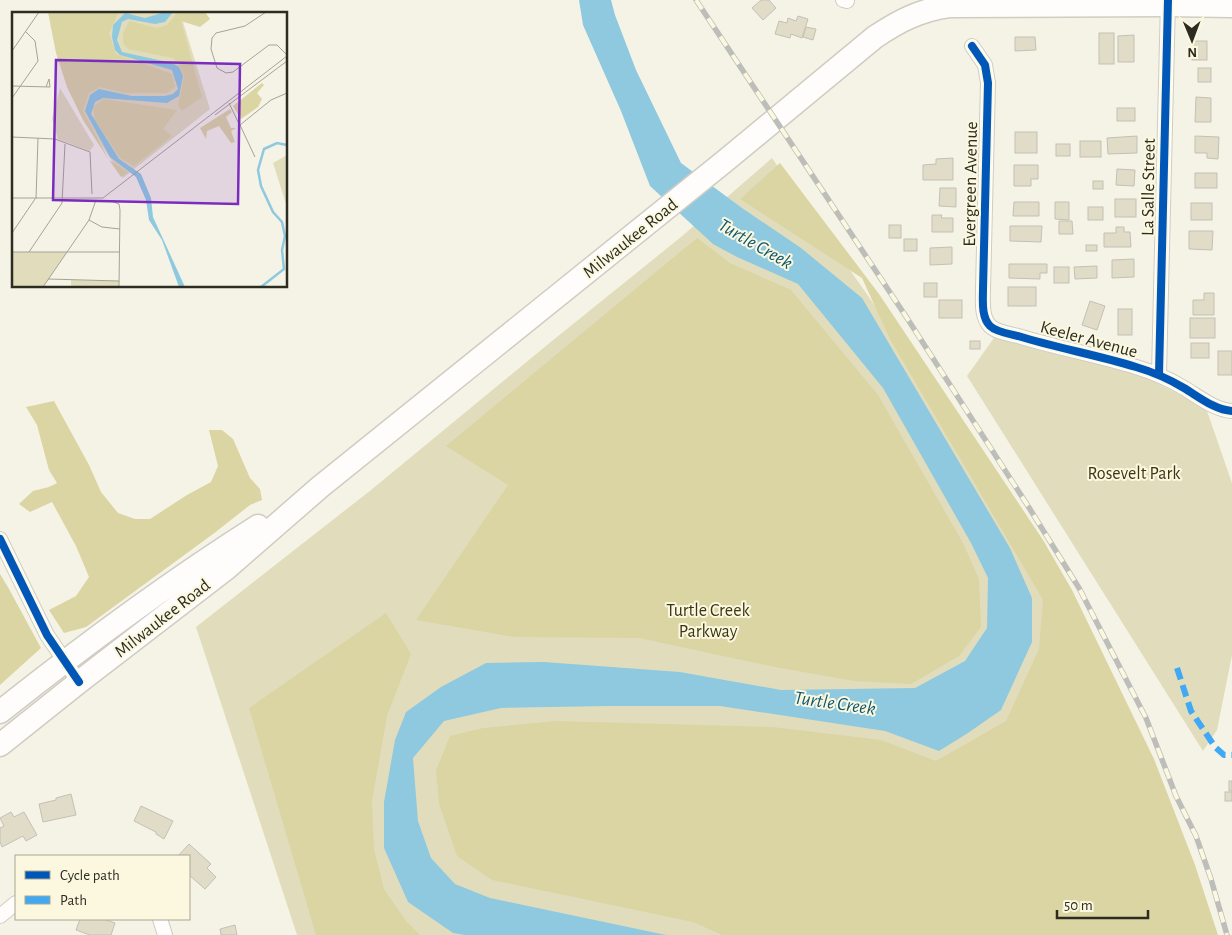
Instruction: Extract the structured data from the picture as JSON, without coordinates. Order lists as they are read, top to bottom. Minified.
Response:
{"streets":{"main road":["Milwaukee Road"],"street":["Evergreen Avenue","La Salle Street","Keeler Avenue"]},"crossings":[["Evergreen Avenue","Keeler Avenue"],["La Salle Street","Milwaukee Road"],["La Salle Street","Keeler Avenue"]],"water":["Turtle Creek"],"parks":["Rosevelt Park","Turtle Creek Parkway"],"legend":["Cycle path","Path"],"scale_bar":"50 m","north":"bottom"}
